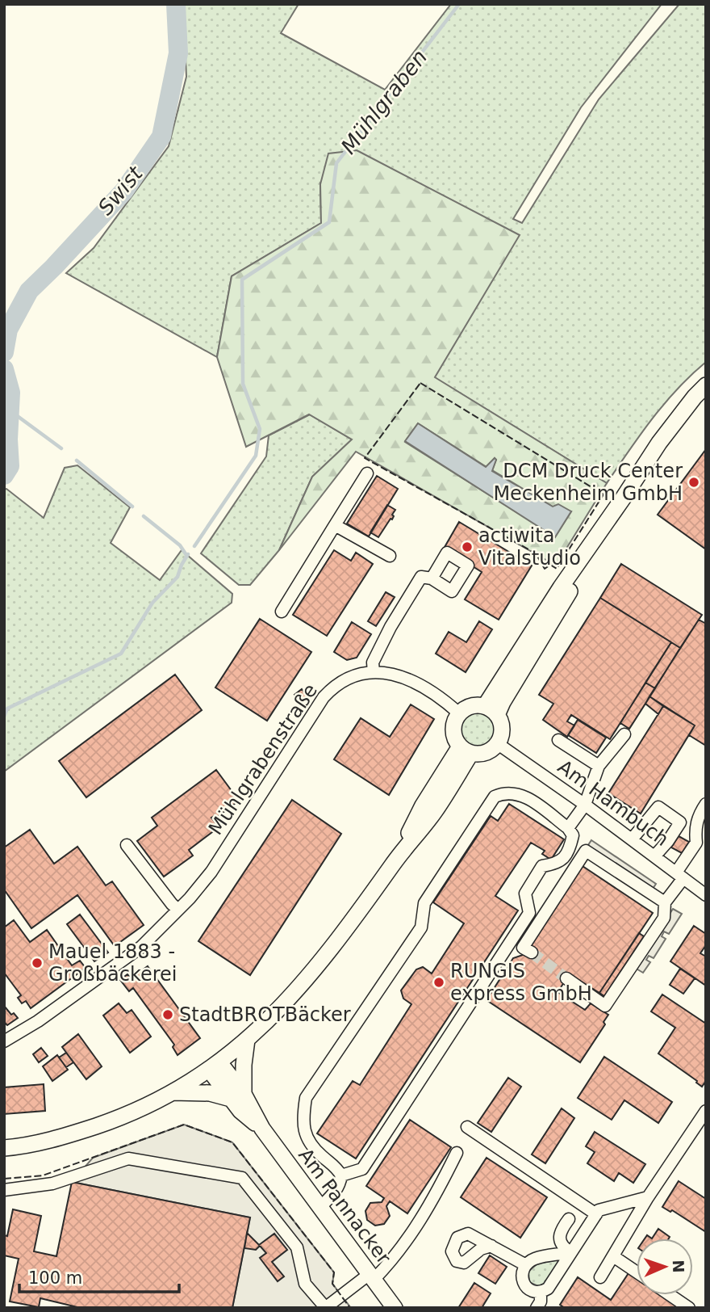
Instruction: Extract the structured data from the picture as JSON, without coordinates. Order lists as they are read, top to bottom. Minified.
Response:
{"streets":{"main road":["Am Pannacker"],"street":["Mühlgrabenstraße","Am Hambuch"]},"crossings":[["Mühlgrabenstraße","Am Hambuch"]],"water":["Mühlgraben","Swist"],"places":["DCM Druck Center Meckenheim GmbH","actiwita Vitalstudio","Mauel 1883 - Großbäckerei","RUNGIS express GmbH","StadtBROTBäcker"],"scale_bar":"100 m","north":"right"}
